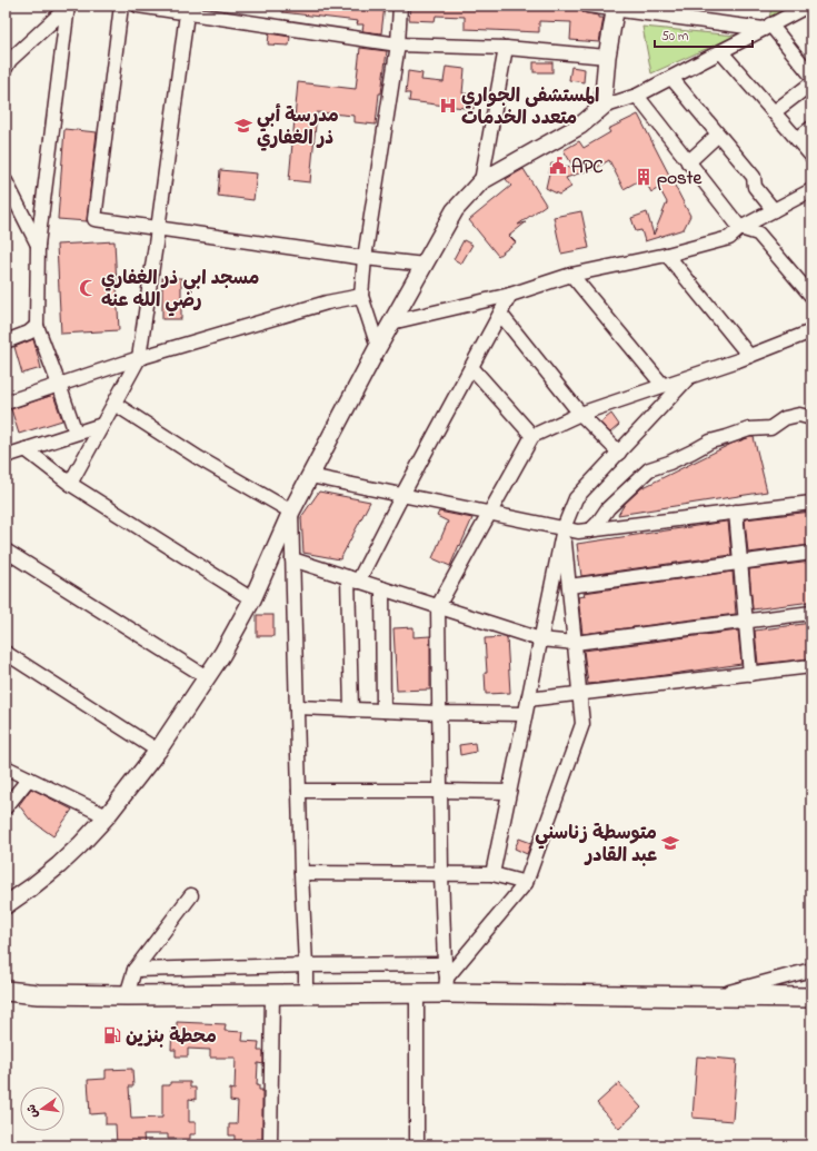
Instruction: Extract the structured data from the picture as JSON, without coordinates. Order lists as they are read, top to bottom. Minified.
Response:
{"places":{"hospital":["المستشفى الجواري متعدد الخدمات"],"school or university":["مدرسة أبي ذر الغفاري","متوسطة زناسني عبد القادر"],"public building":["APC"],"building":["poste"],"mosque":["مسجد ابي ذر الغفاري رضي الله عنه"],"fuel station":["محطة بنزين"]},"scale_bar":"50 m","north":"left"}
